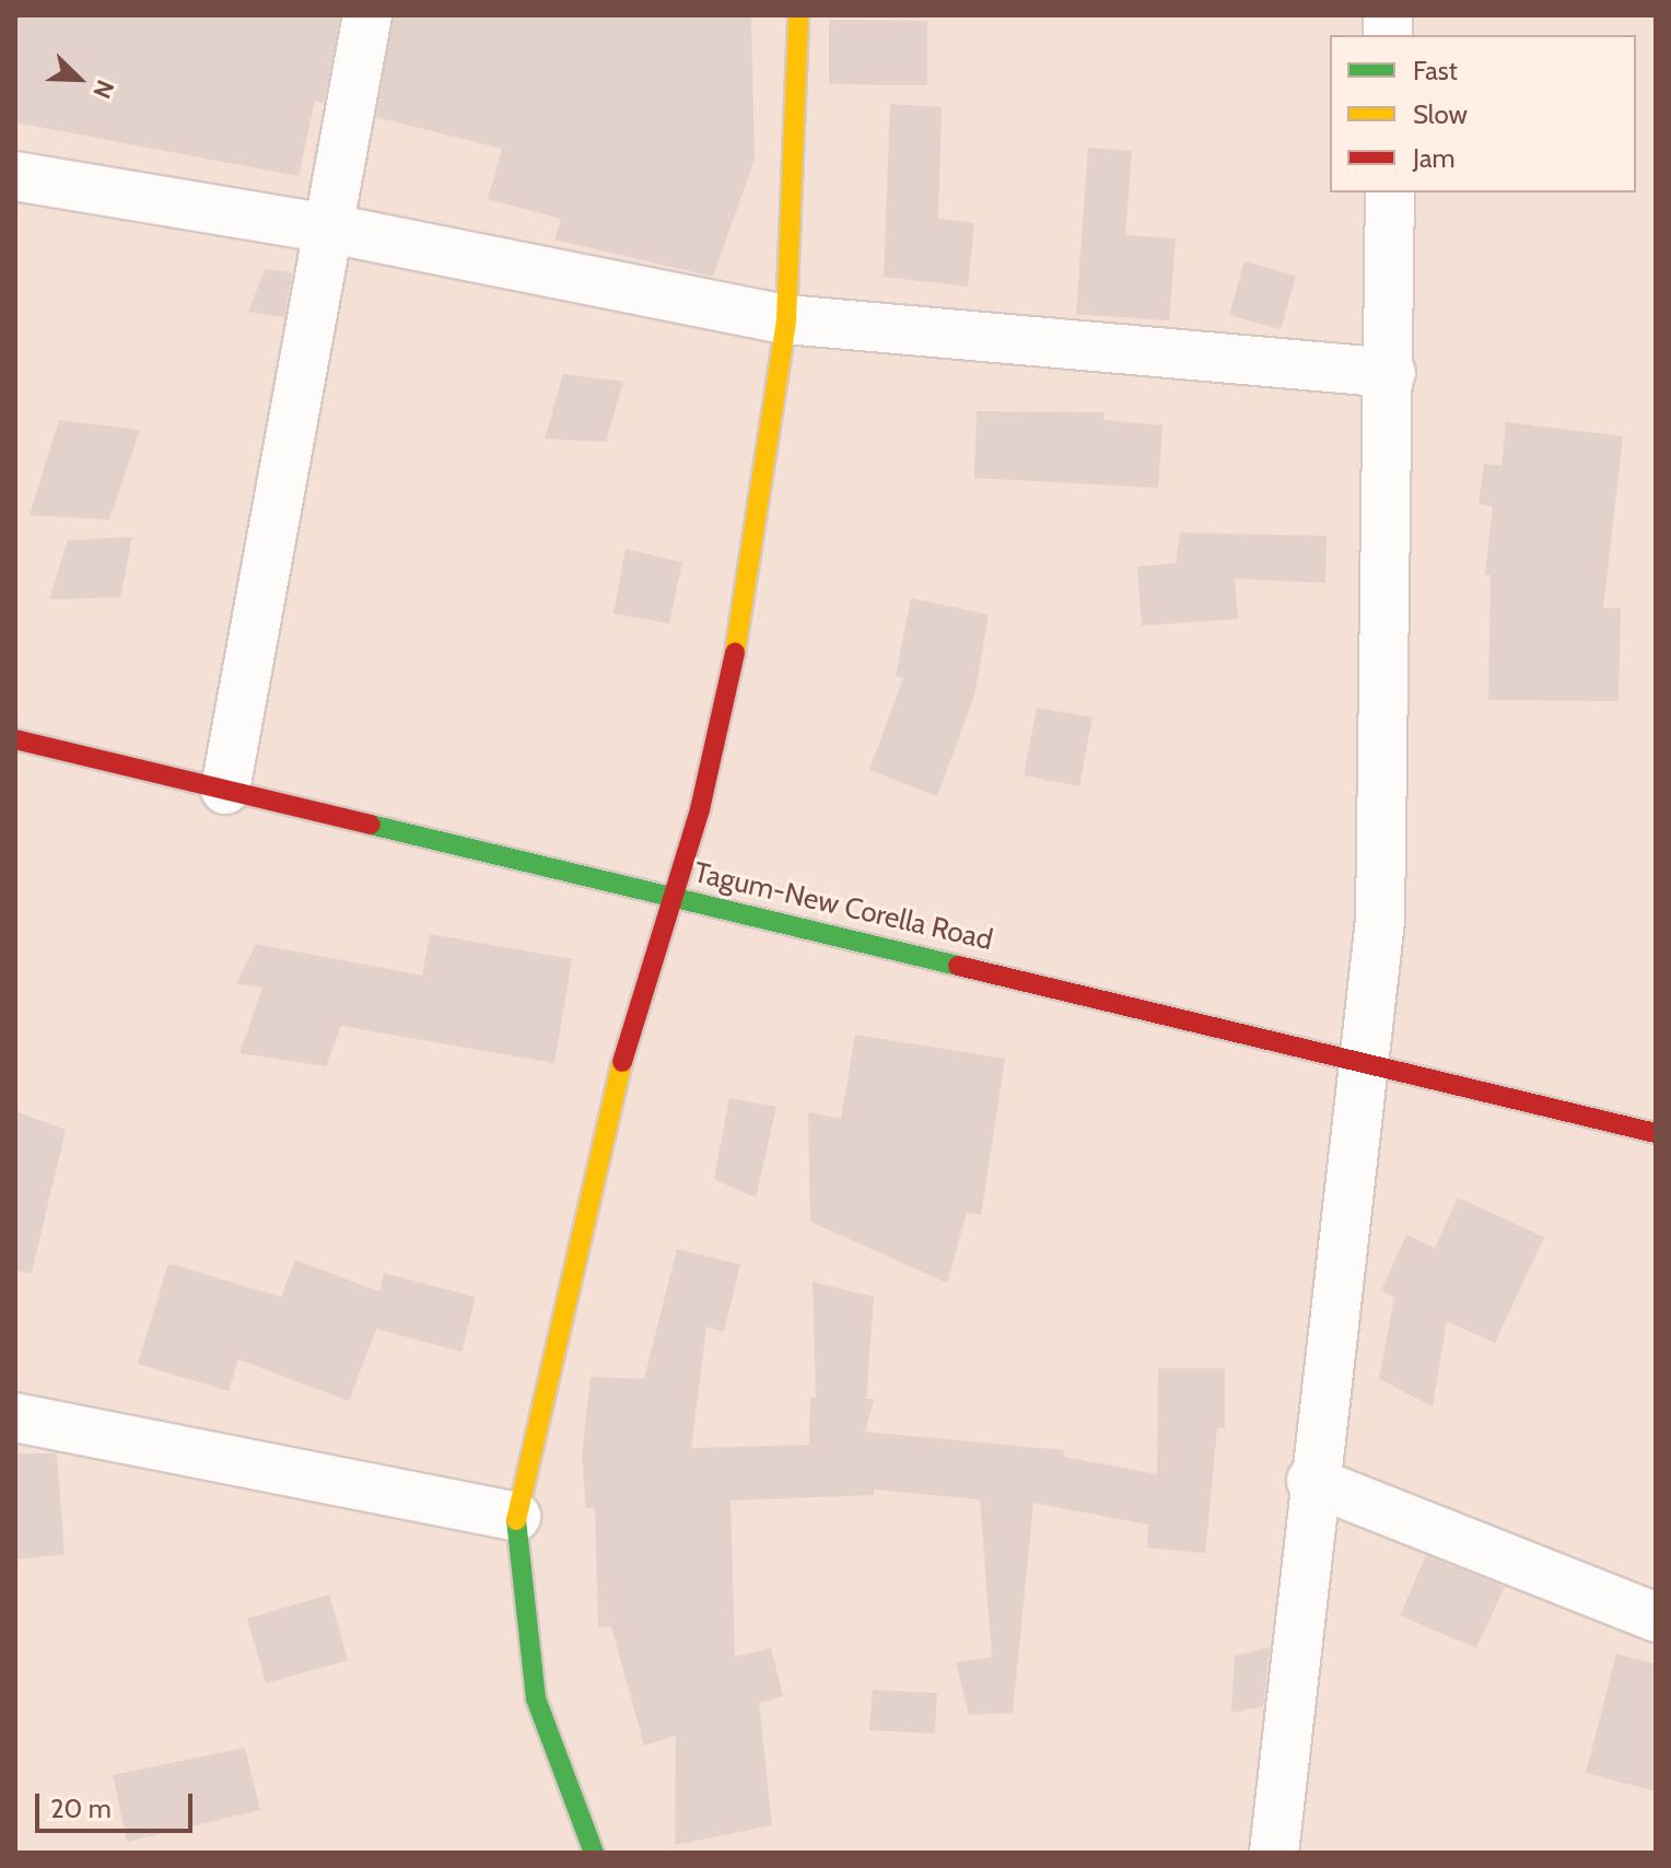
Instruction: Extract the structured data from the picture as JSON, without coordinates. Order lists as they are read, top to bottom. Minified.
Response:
{"streets":{"street":["Tagum-New Corella Road"]},"legend":["Fast","Slow","Jam"],"scale_bar":"20 m","north":"bottom right"}
